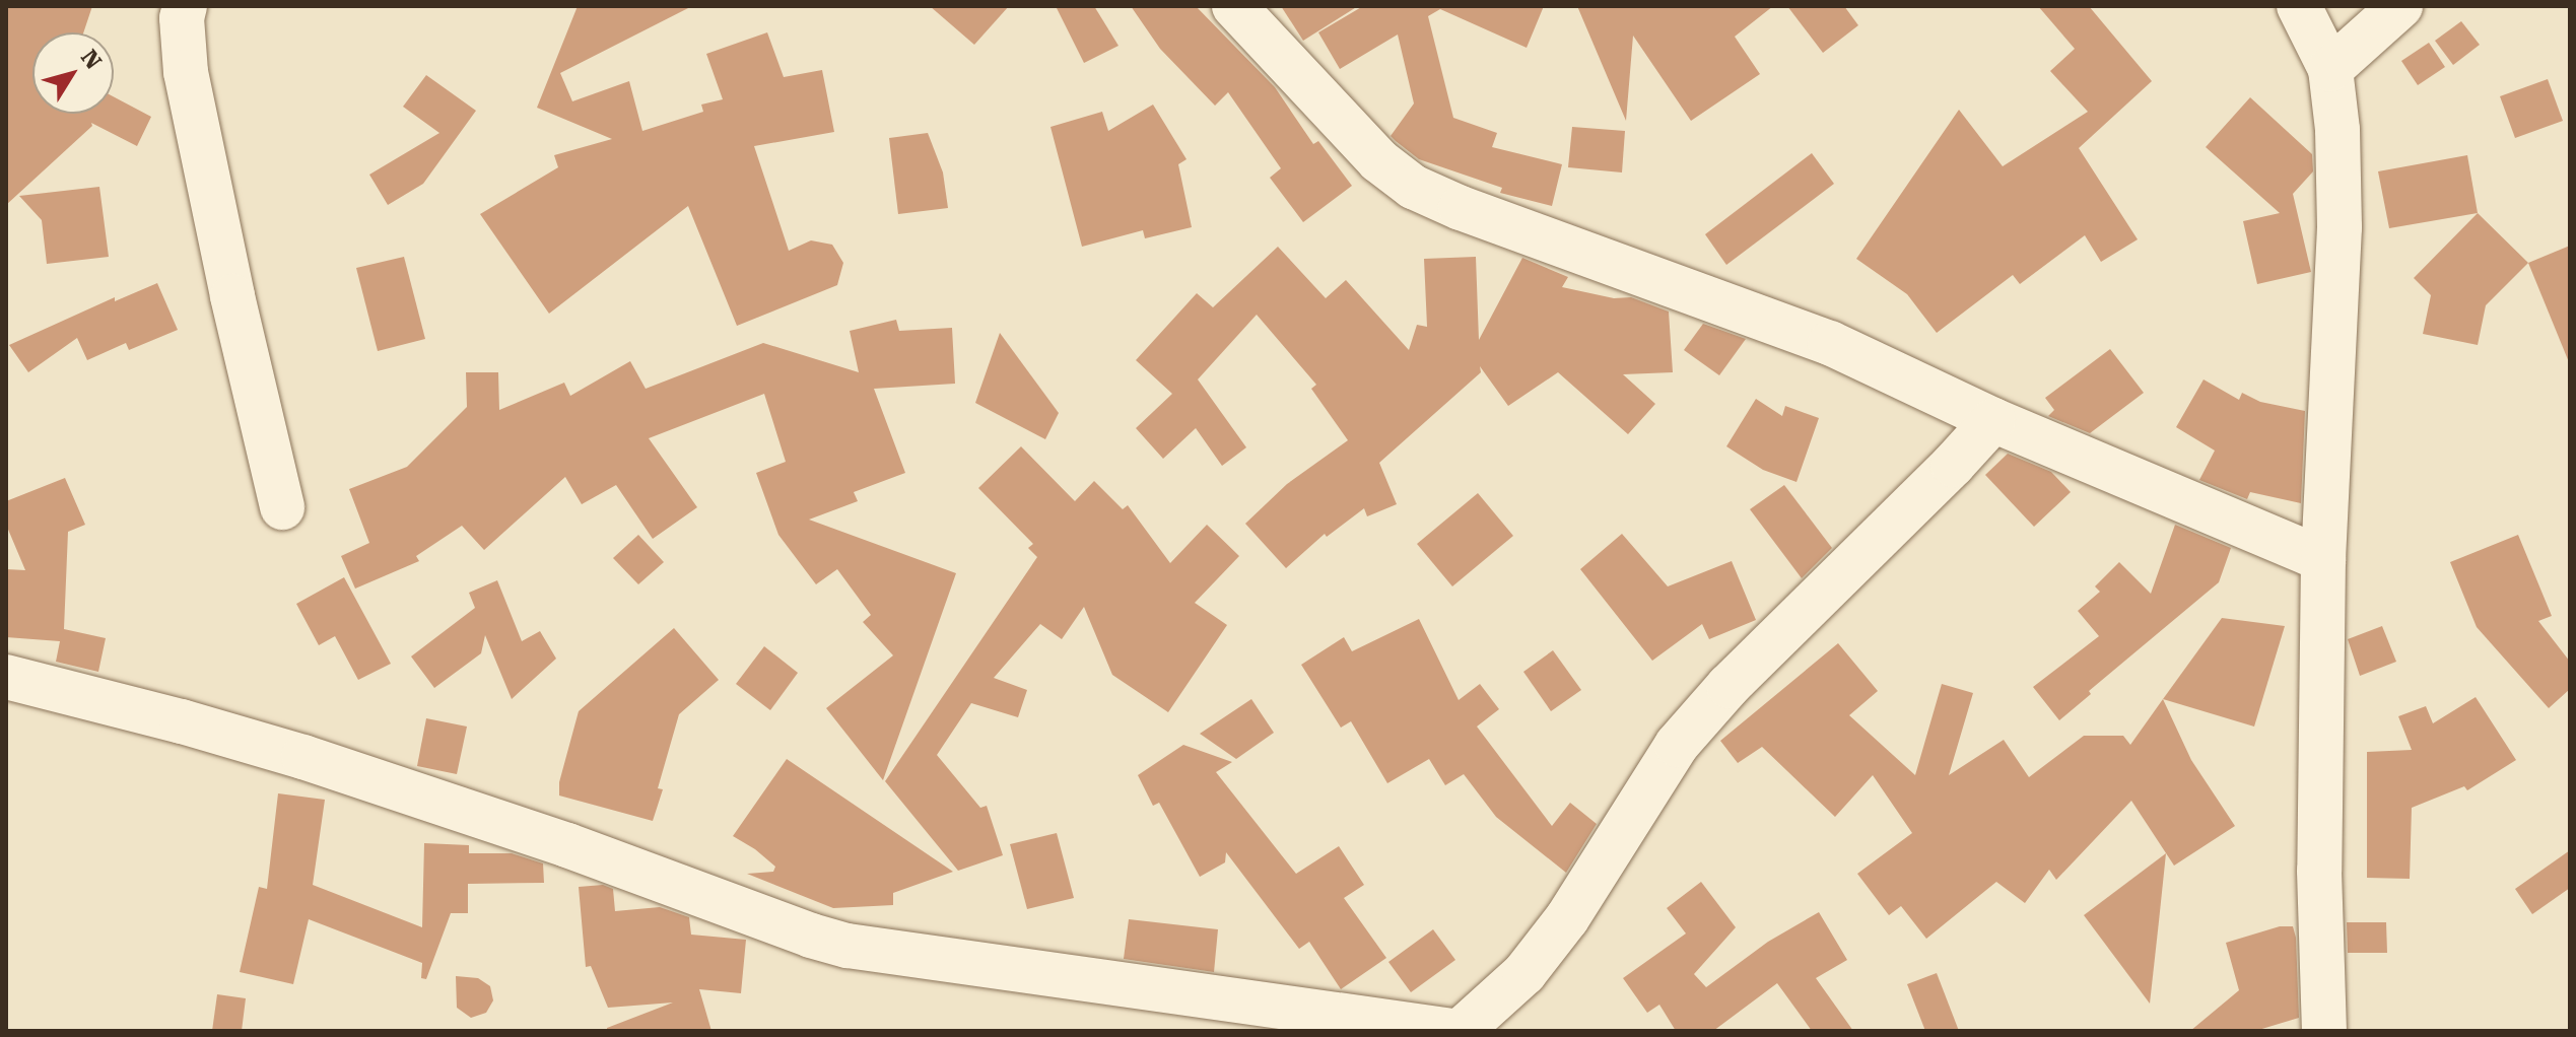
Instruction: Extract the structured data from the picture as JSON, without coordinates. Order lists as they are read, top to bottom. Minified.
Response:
{"north":"top right"}
